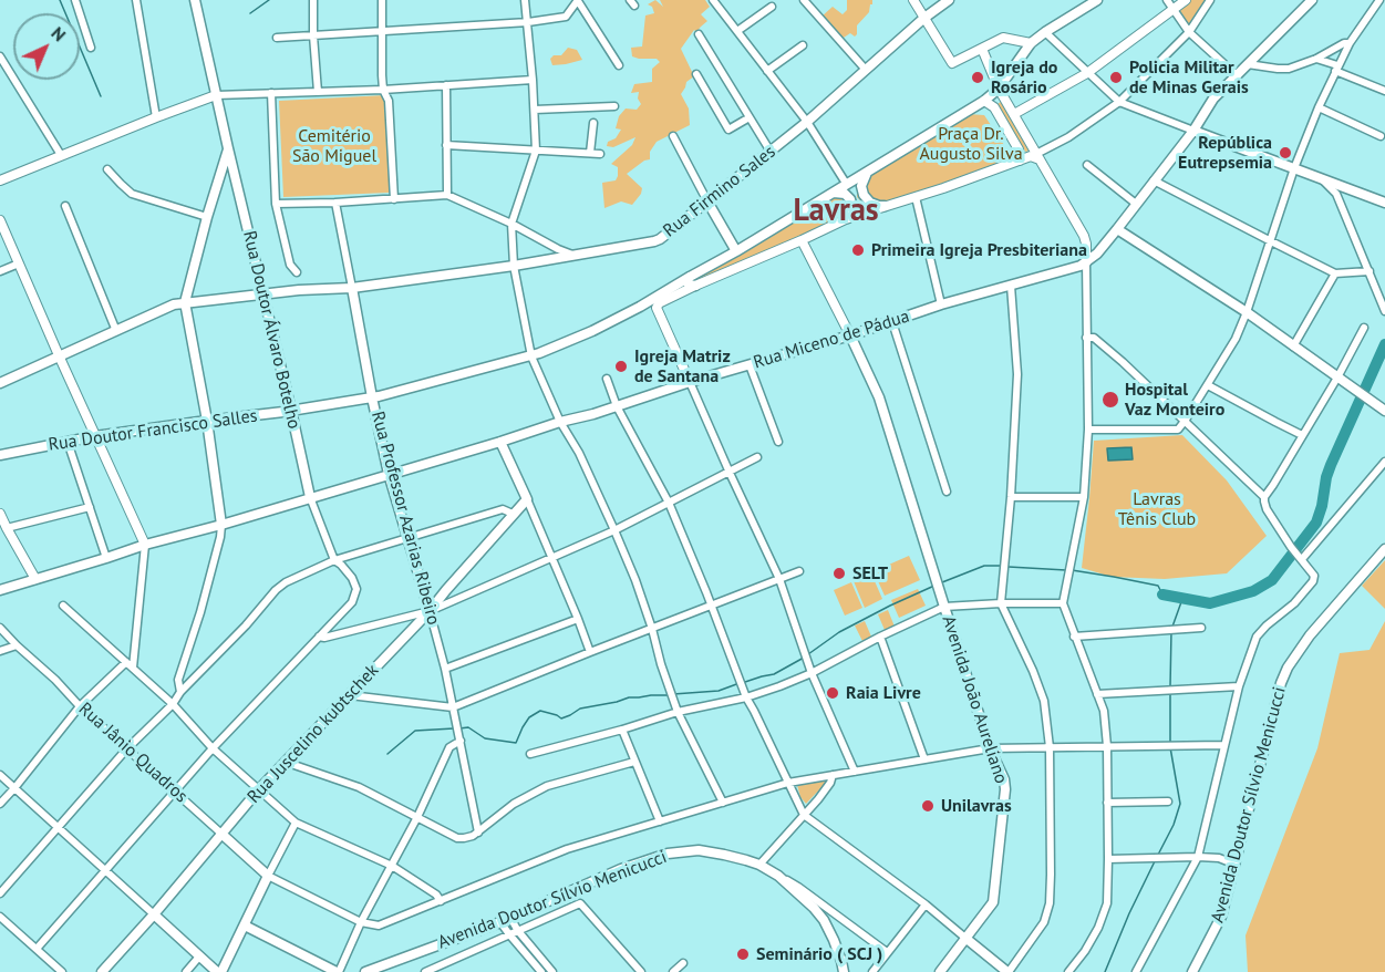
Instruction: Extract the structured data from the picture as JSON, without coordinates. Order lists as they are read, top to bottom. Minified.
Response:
{"streets":{"main road":["Rua Firmino Sales","Rua Doutor Álvaro Botelho","Rua Miceno de Pádua","Rua Doutor Francisco Salles","Rua Professor Azarias Ribeiro","Avenida João Aureliano","Rua Juscelino kubtschek","Rua Jânio Quadros","Avenida Doutor Sílvio Menicucci"]},"crossings":[["Rua Firmino Sales","Rua Doutor Álvaro Botelho"],["Rua Firmino Sales","Rua Professor Azarias Ribeiro"],["Rua Doutor Álvaro Botelho","Rua Miceno de Pádua"],["Rua Doutor Álvaro Botelho","Rua Doutor Francisco Salles"],["Rua Miceno de Pádua","Rua Professor Azarias Ribeiro"],["Rua Miceno de Pádua","Avenida João Aureliano"],["Rua Doutor Francisco Salles","Rua Professor Azarias Ribeiro"],["Rua Professor Azarias Ribeiro","Rua Juscelino kubtschek"],["Rua Juscelino kubtschek","Rua Jânio Quadros"]],"districts":["Lavras"],"parks":["Praça Dr. Augusto Silva","Cemitério São Miguel","Lavras Tênis Club"],"places":["Igreja do Rosário","Policia Militar de Minas Gerais","República Eutrepsemia","Primeira Igreja Presbiteriana","Igreja Matriz de Santana","Hospital Vaz Monteiro","SELT","Raia Livre","Unilavras","Seminário ( SCJ )"],"north":"top right"}
